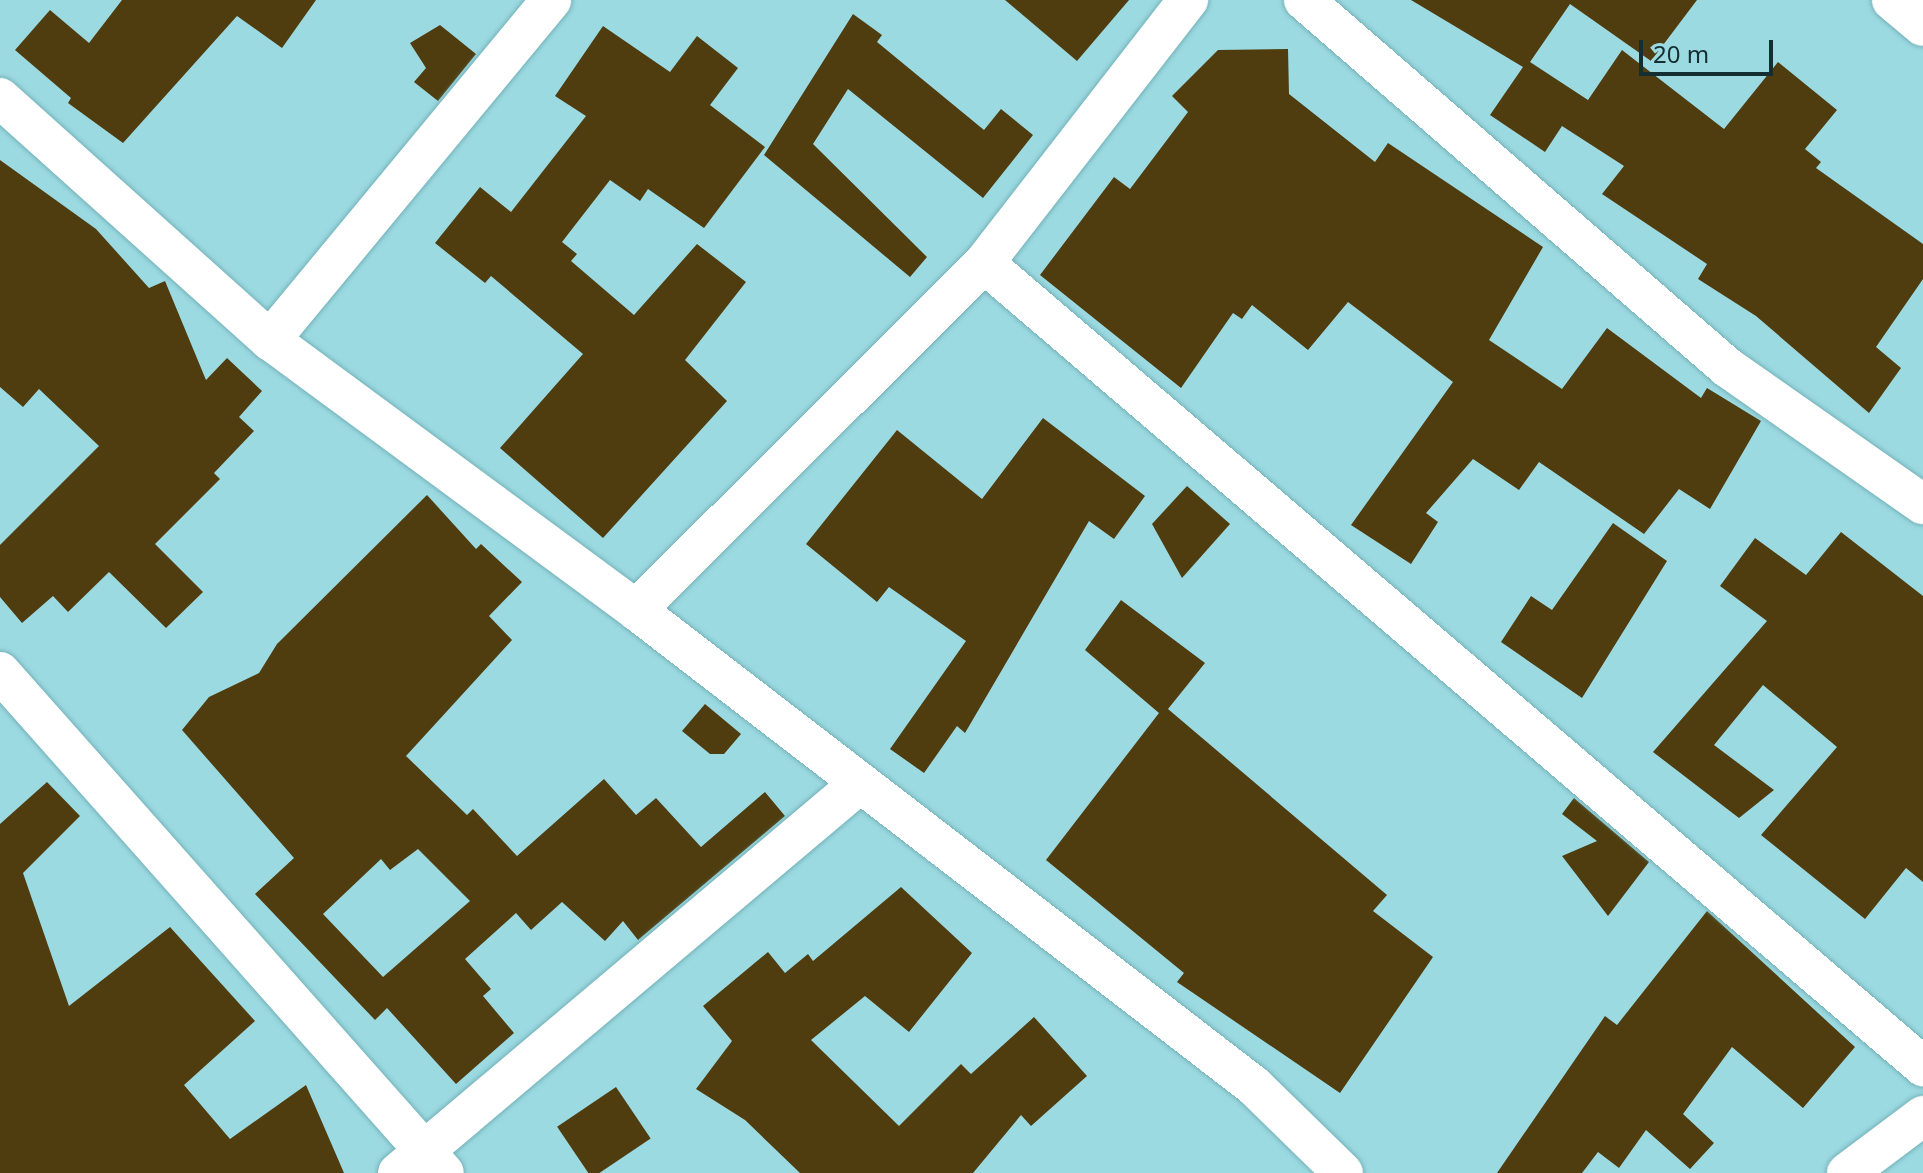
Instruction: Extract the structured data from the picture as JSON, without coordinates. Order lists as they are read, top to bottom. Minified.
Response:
{"scale_bar":"20 m"}
